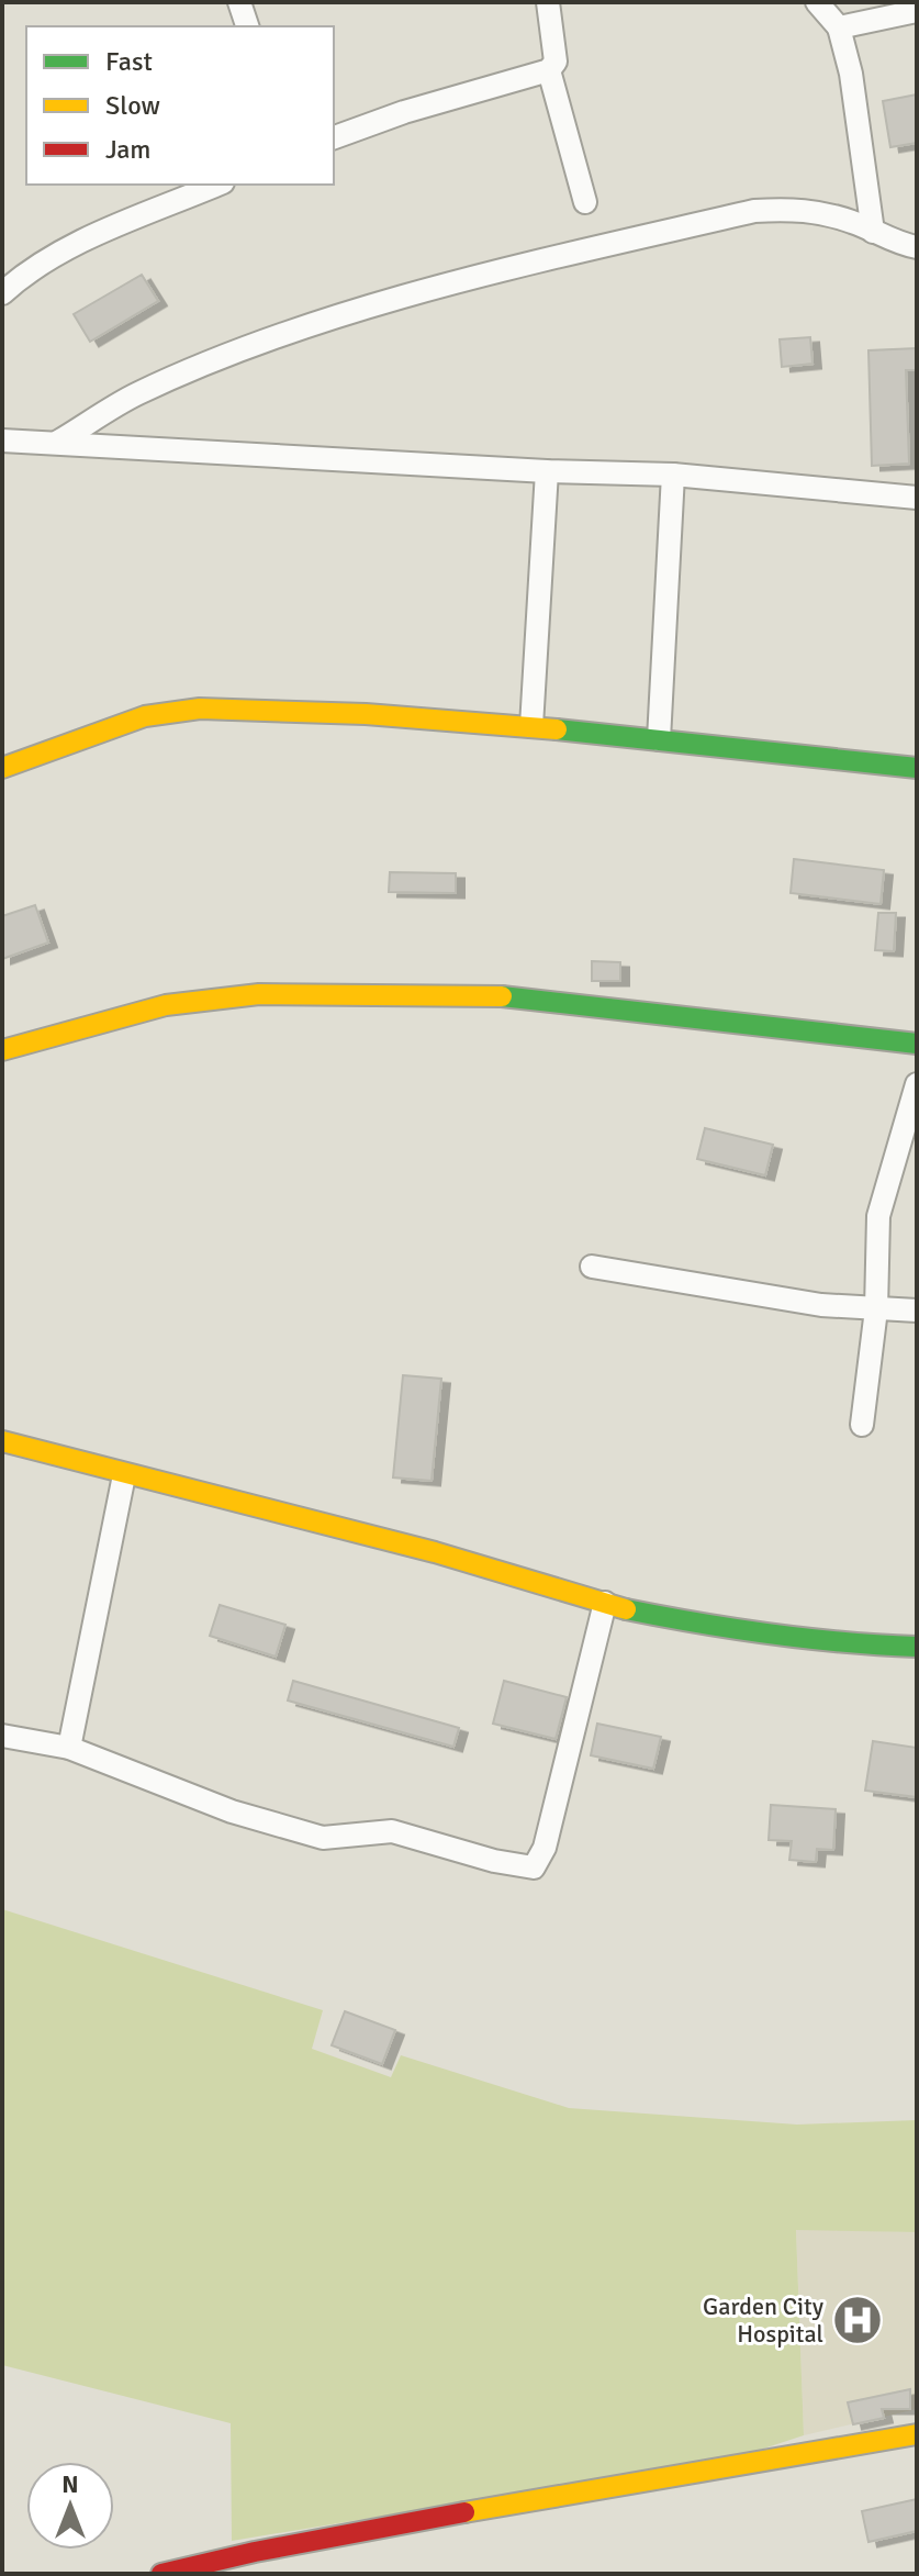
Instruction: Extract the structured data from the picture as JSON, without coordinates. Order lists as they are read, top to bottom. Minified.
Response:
{"places":{"hospital":["Garden City Hospital"]},"legend":["Fast","Slow","Jam"],"north":"top"}
